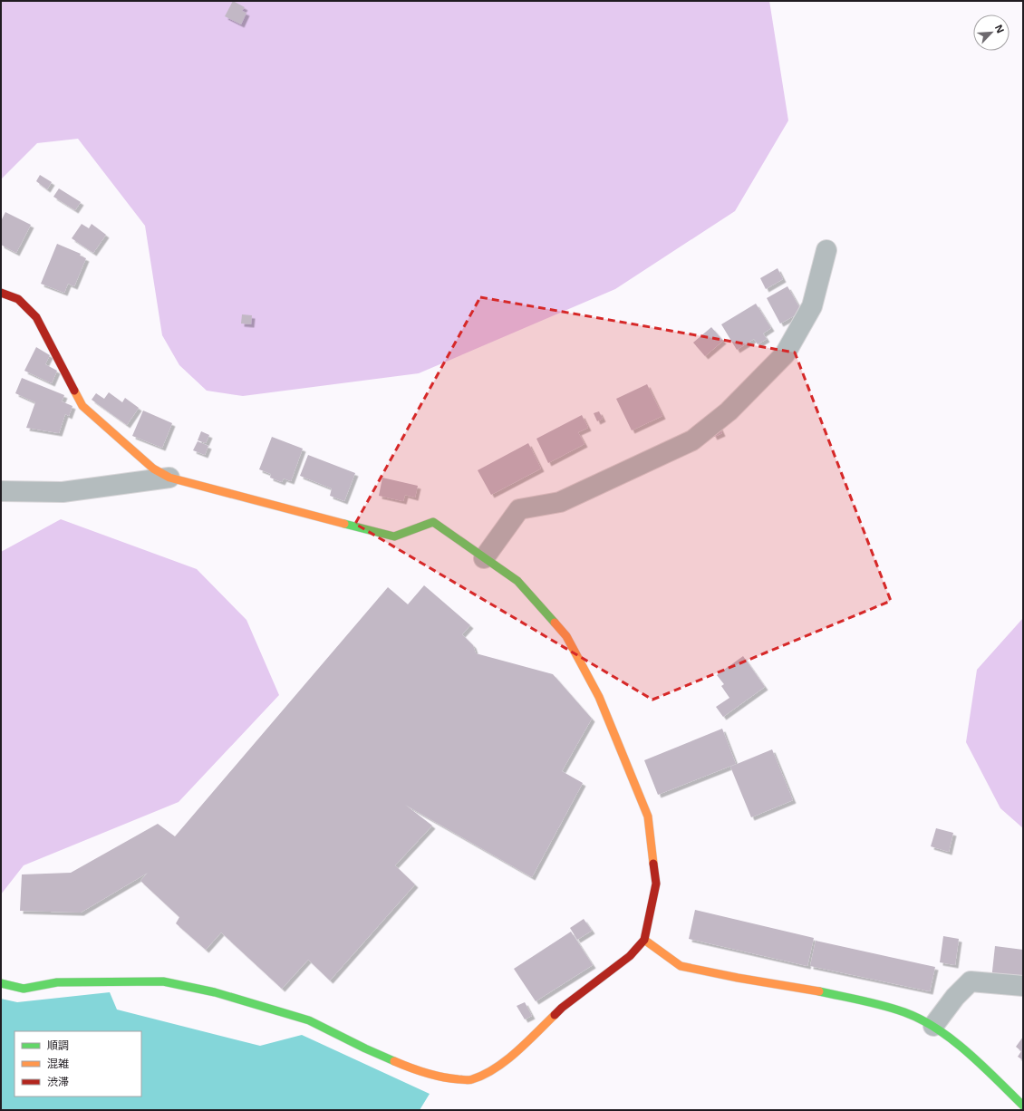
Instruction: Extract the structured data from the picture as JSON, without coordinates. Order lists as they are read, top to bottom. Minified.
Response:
{"legend":["順調","混雑","渋滞"],"north":"top right"}
